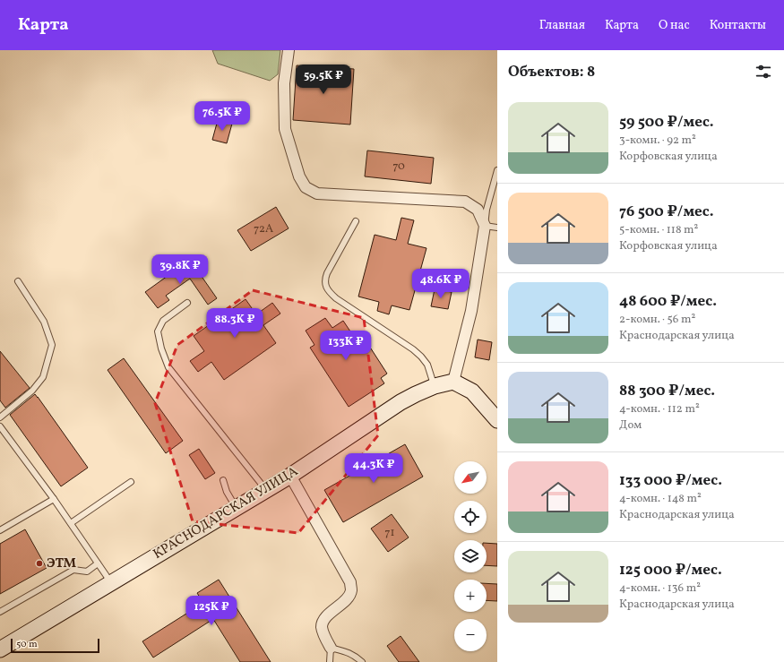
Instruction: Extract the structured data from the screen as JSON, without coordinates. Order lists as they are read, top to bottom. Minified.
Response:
{"streets":{"street":["КРАСНОДАРСКАЯ УЛИЦА"]},"places":["ЭТМ"],"house_numbers":["70","72А","71"],"scale_bar":"50 m","north":"bottom left","page":{"header":"Карта","nav":["Главная","Карта","О нас","Контакты"],"heading":"Объектов: 8","price":["59.5K ₽","76.5K ₽","39.8K ₽","48.6K ₽","88.3K ₽","133K ₽","44.3K ₽","125K ₽"],"list":[{"name":"59 500 ₽/мес.","note":"3-комн. · 92 m² · Корфовская улица"},{"name":"76 500 ₽/мес.","note":"5-комн. · 118 m² · Корфовская улица"},{"name":"48 600 ₽/мес.","note":"2-комн. · 56 m² · Краснодарская улица"},{"name":"88 300 ₽/мес.","note":"4-комн. · 112 m² · Дом"},{"name":"133 000 ₽/мес.","note":"4-комн. · 148 m² · Краснодарская улица"},{"name":"125 000 ₽/мес.","note":"4-комн. · 136 m² · Краснодарская улица"}],"map_buttons":["+","−"],"scale":"50 m"}}
